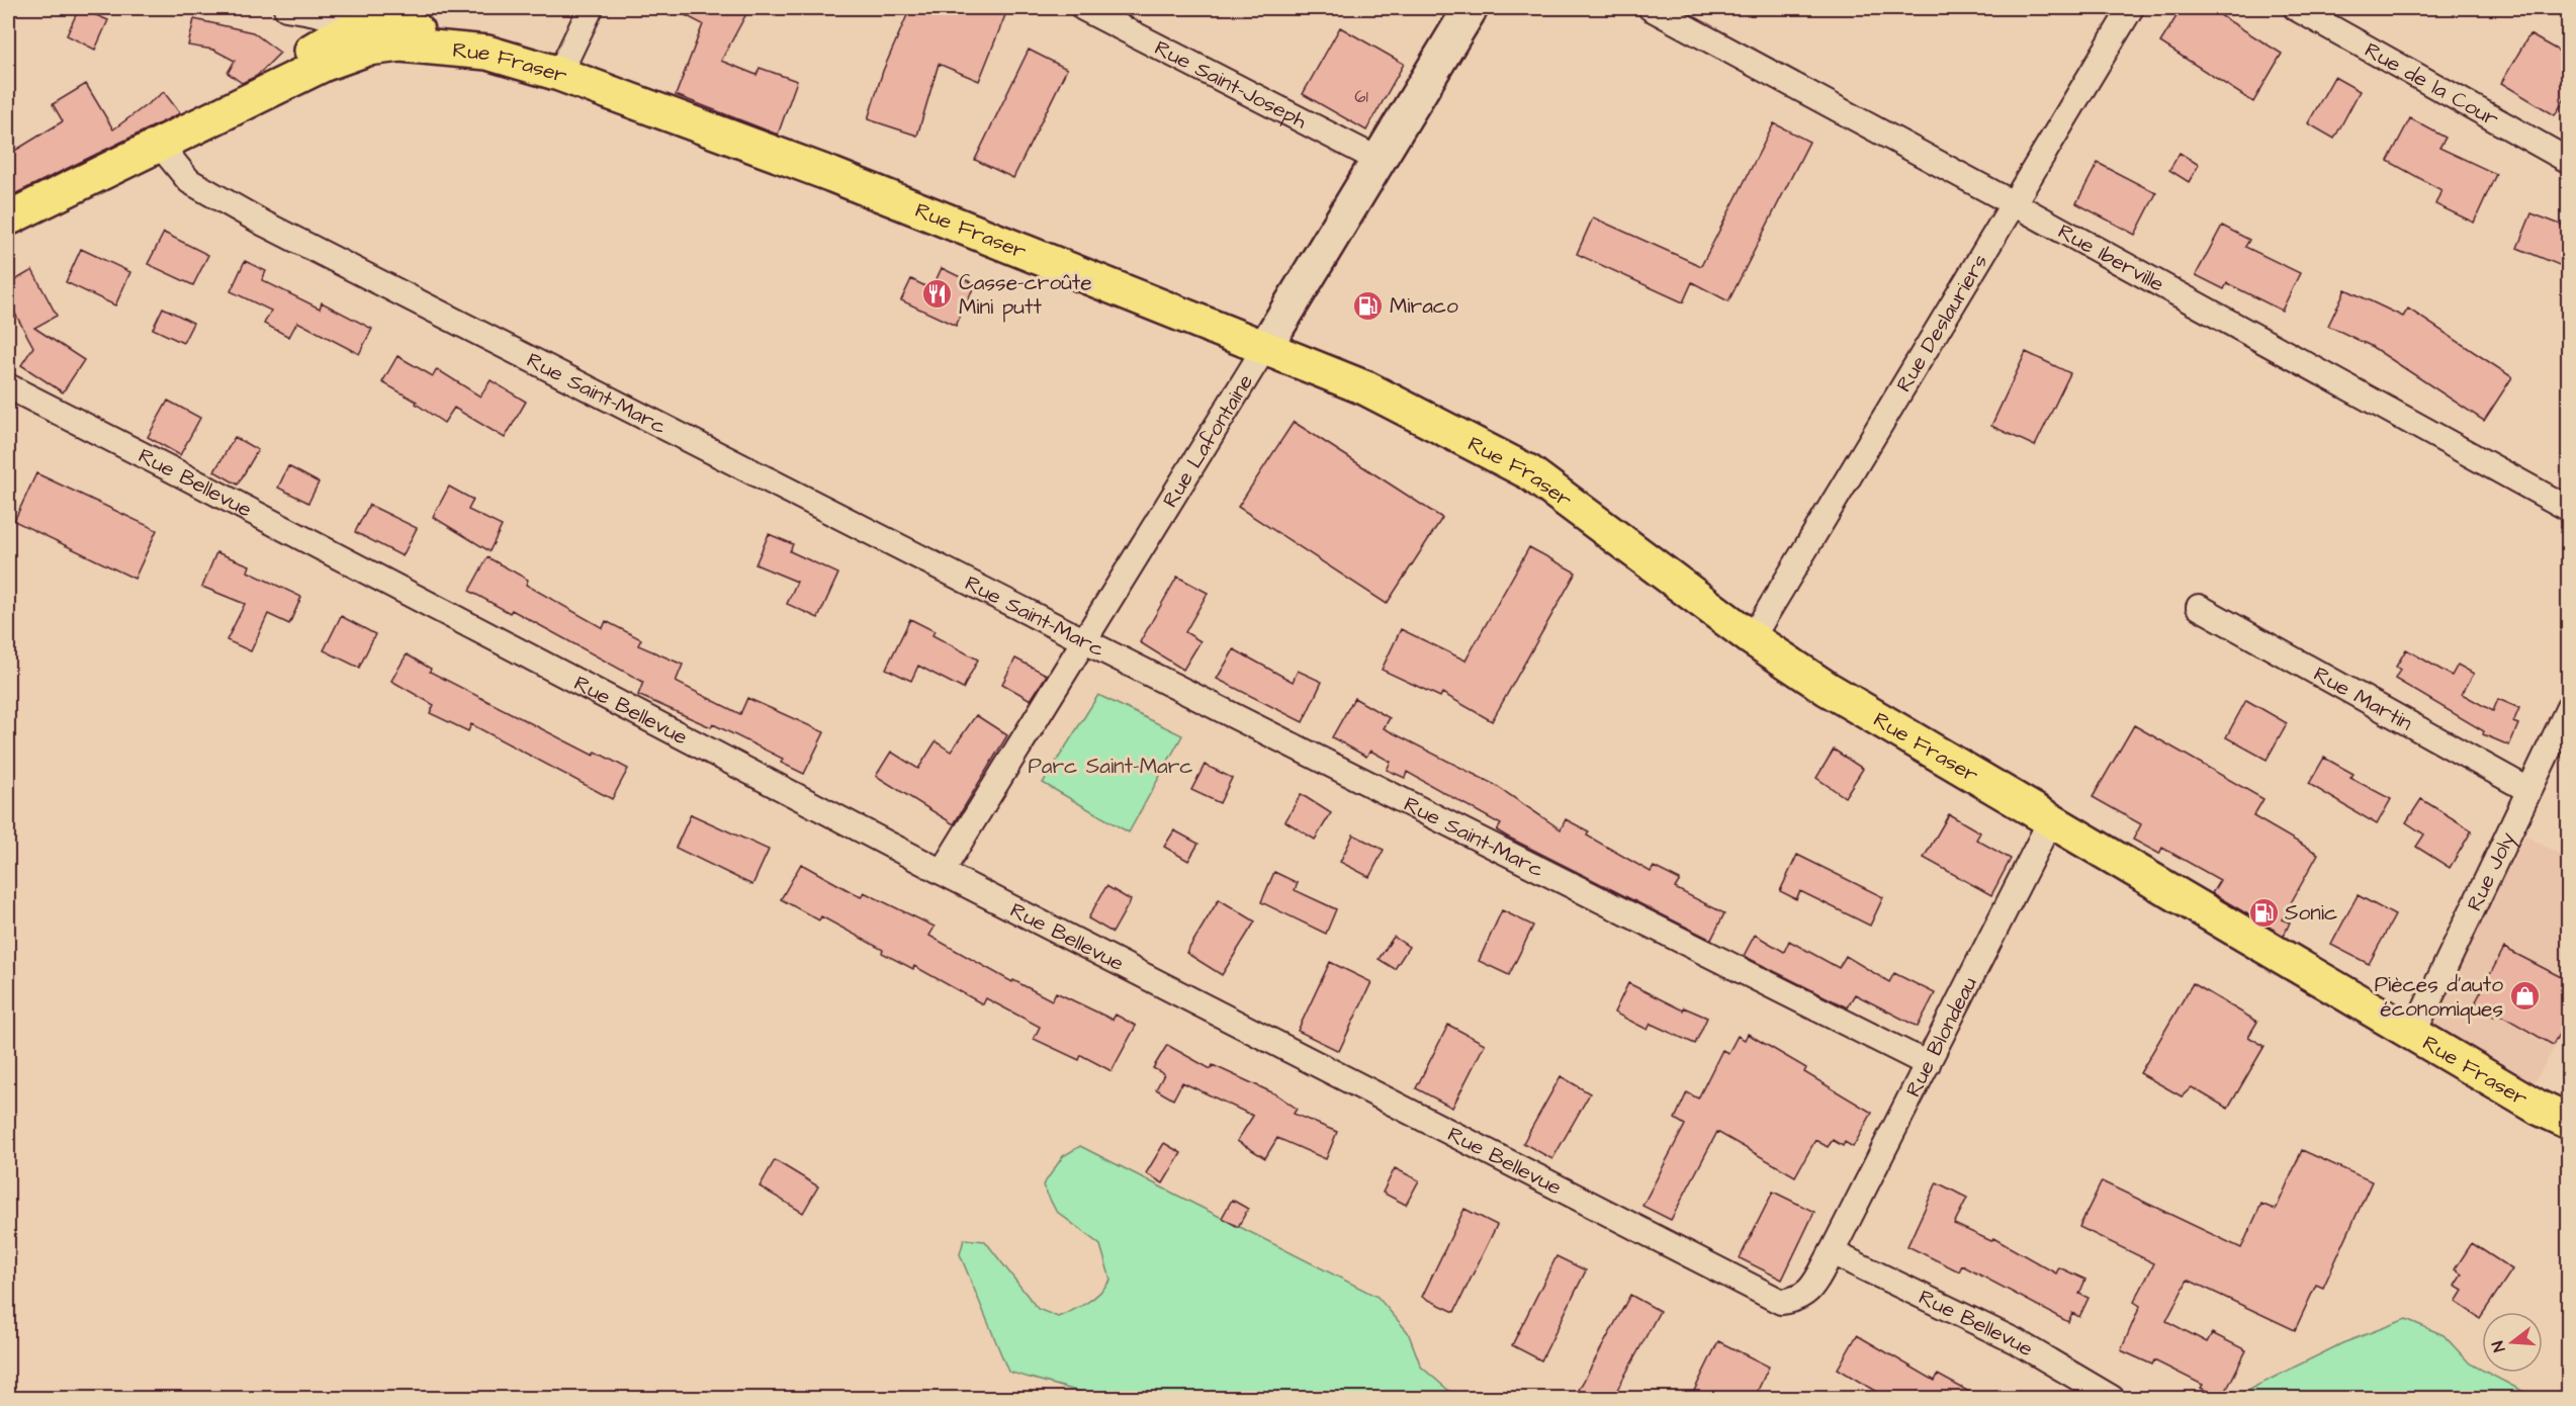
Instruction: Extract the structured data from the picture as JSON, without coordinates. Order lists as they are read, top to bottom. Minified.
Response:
{"streets":{"main road":["Rue Fraser","Rue Lafontaine"],"street":["Rue Saint-Joseph","Rue de la Cour","Rue Iberville","Rue Deslauriers","Rue Saint-Marc","Rue Bellevue","Rue Martin","Rue Joly","Rue Blondeau"]},"crossings":[["Rue Fraser","Rue Deslauriers"],["Rue Fraser","Rue Saint-Marc"],["Rue Fraser","Rue Lafontaine"],["Rue Fraser","Rue Joly"],["Rue Fraser","Rue Blondeau"],["Rue Saint-Joseph","Rue Lafontaine"],["Rue Iberville","Rue Deslauriers"],["Rue Saint-Marc","Rue Lafontaine"],["Rue Saint-Marc","Rue Blondeau"],["Rue Lafontaine","Rue Bellevue"],["Rue Bellevue","Rue Blondeau"],["Rue Martin","Rue Joly"]],"parks":["Parc Saint-Marc"],"places":{"restaurant":["Casse-croûte Mini putt"],"fuel station":["Miraco","Sonic"],"shop":["Pièces d'auto économiques"]},"house_numbers":["61"],"north":"left"}
